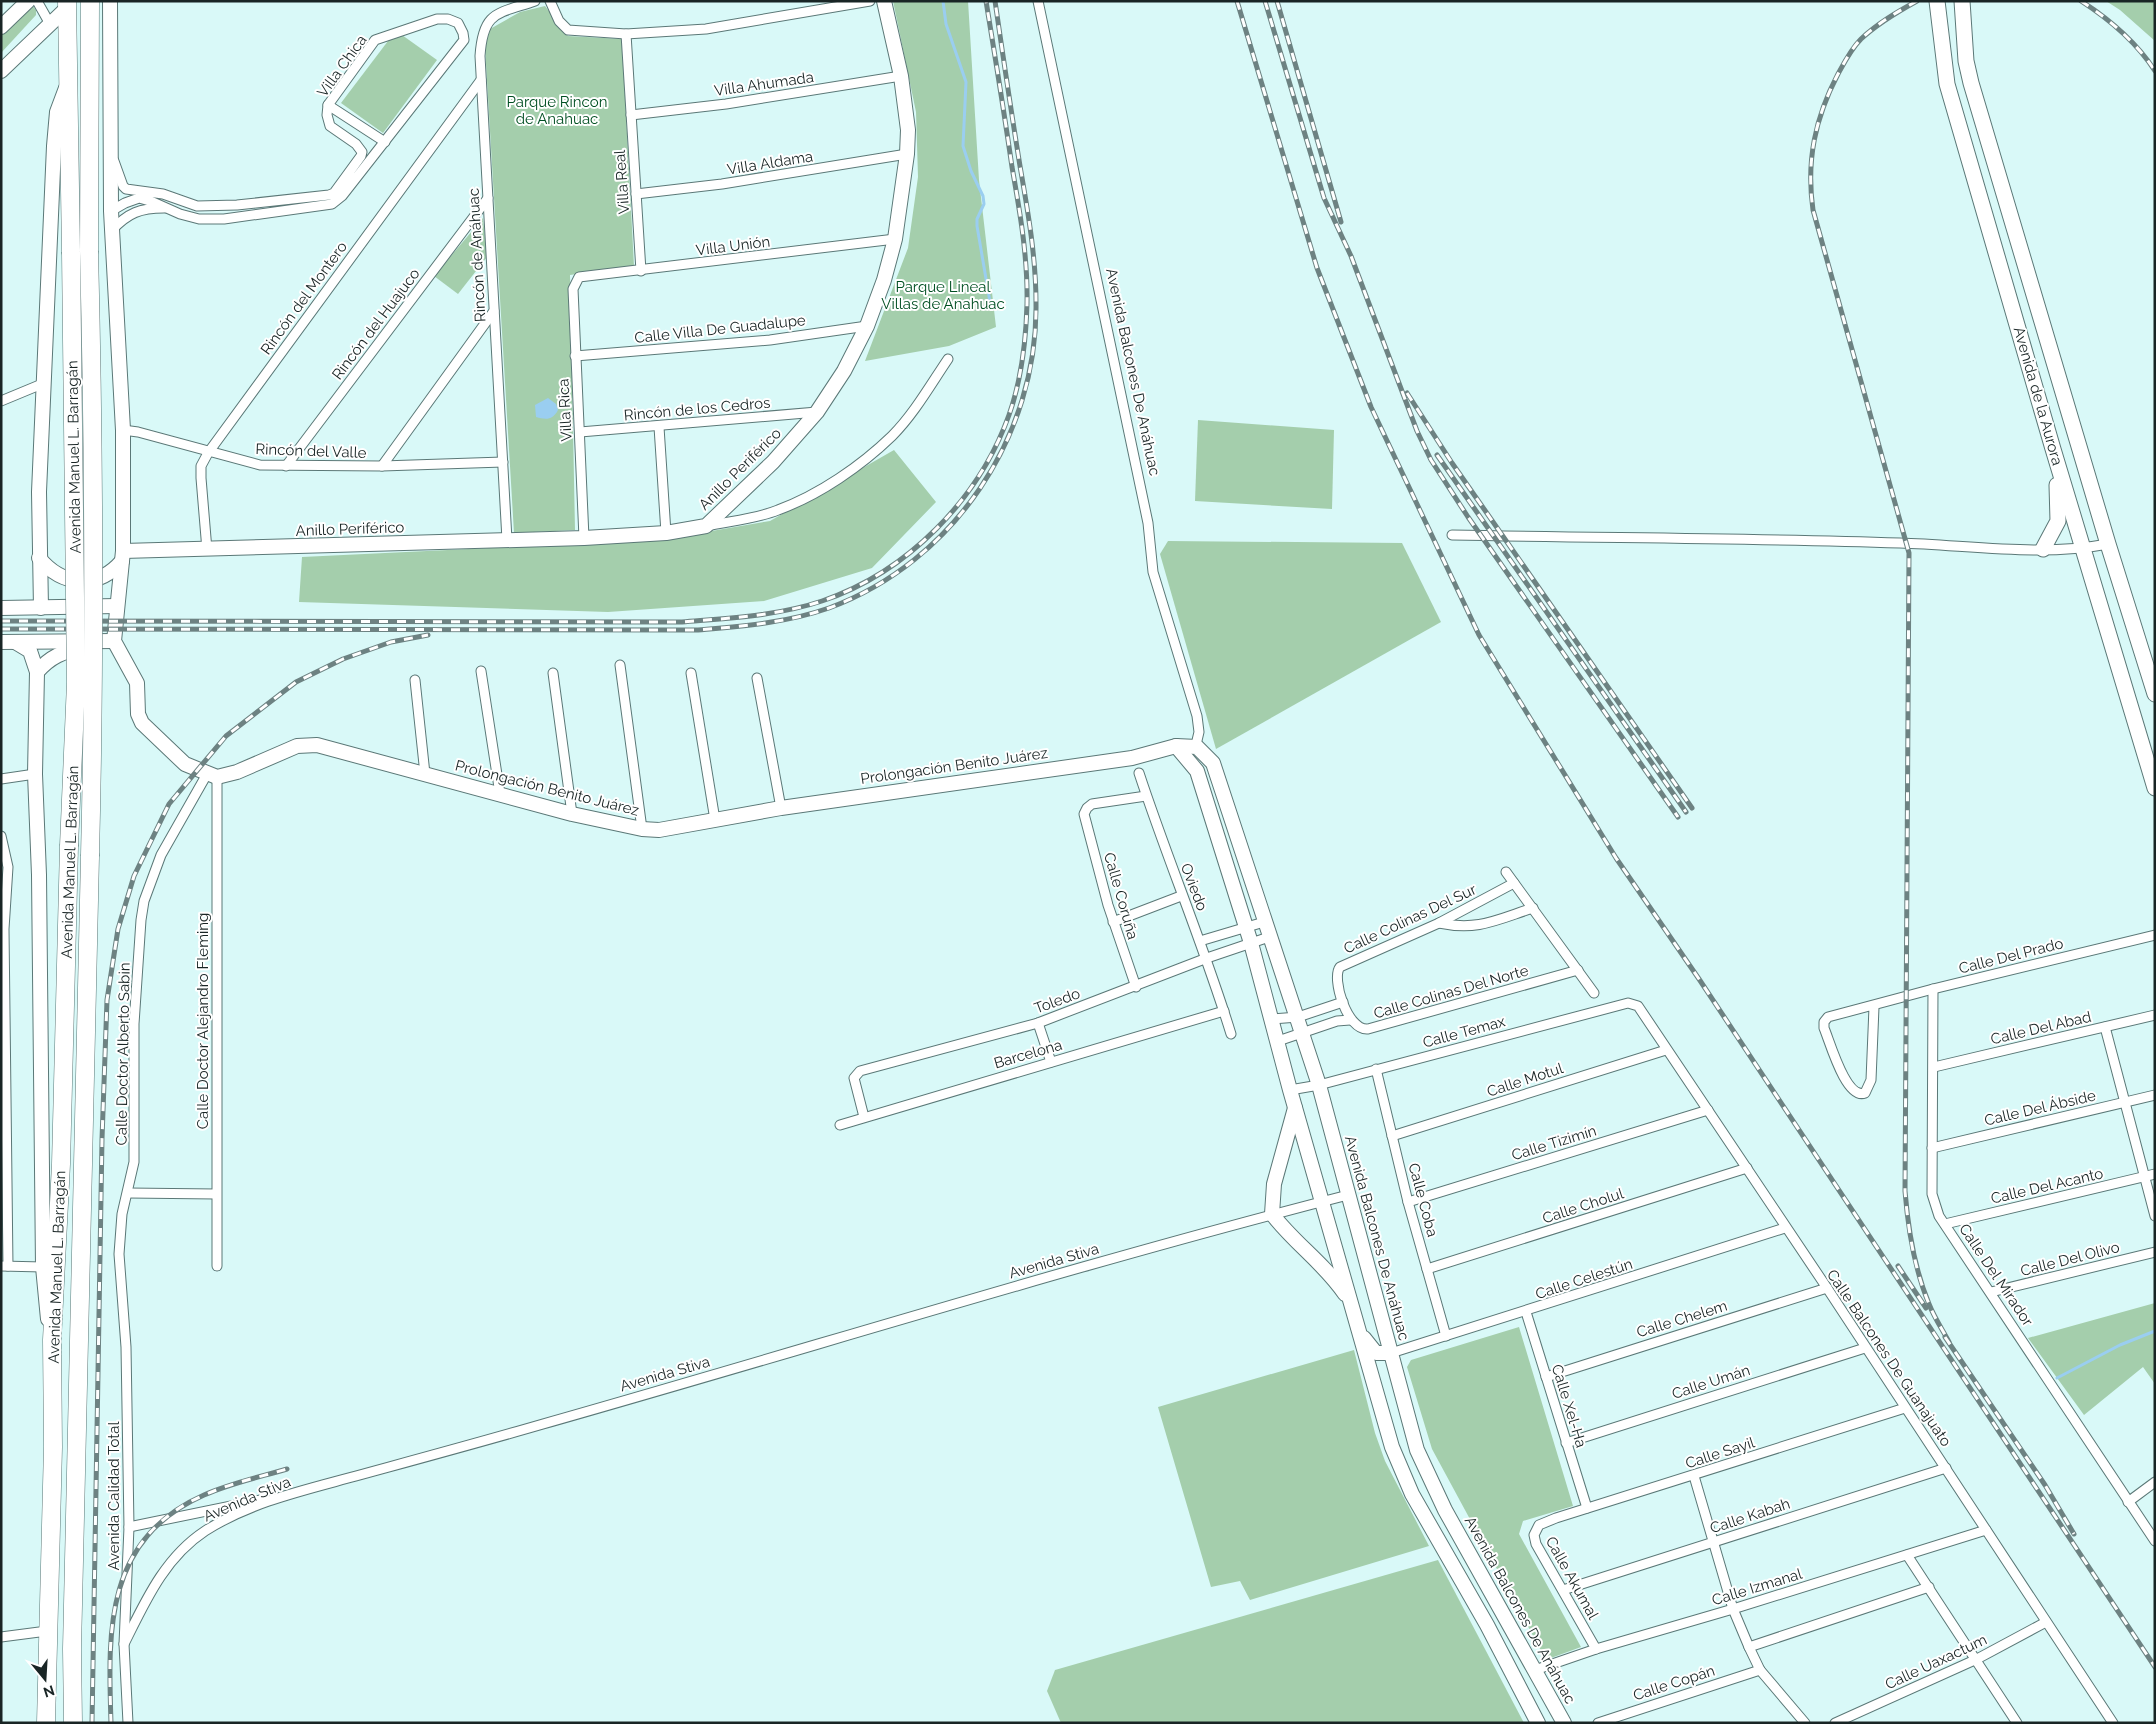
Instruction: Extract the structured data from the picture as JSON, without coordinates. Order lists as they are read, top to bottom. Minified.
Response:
{"streets":{"highway":["Avenida Manuel L. Barragán"],"main road":["Avenida de la Aurora"],"street":["Villa Chica","Villa Ahumada","Villa Aldama","Villa Real","Villa Unión","Rincón de Anáhuac","Rincón del Montero","Rincón del Huajuco","Calle Villa De Guadalupe","Avenida Balcones De Anáhuac","Rincón de los Cedros","Villa Rica","Rincón del Valle","Anillo Periférico","Prolongación Benito Juárez","Oviedo","Calle Coruña","Calle Colinas Del Sur","Calle Del Prado","Calle Colinas Del Norte","Toledo","Calle Doctor Alejandro Fleming","Calle Del Abad","Calle Temax","Calle Doctor Alberto Sabin","Barcelona","Calle Motul","Calle Del Ábside","Calle Tizimín","Calle Del Acanto","Calle Coba","Calle Cholul","Calle Del Olivo","Avenida Stiva","Calle Del Mirador","Calle Celestún","Calle Chelem","Calle Balcones De Guanajuato","Calle Umán","Calle Xel-Ha","Calle Sayil","Avenida Calidad Total","Calle Kabah","Calle Akumal","Calle Izmanal","Calle Uaxactum","Calle Copán"]},"crossings":[["Villa Ahumada","Villa Real"],["Villa Ahumada","Anillo Periférico"],["Villa Aldama","Villa Real"],["Villa Aldama","Anillo Periférico"],["Villa Real","Villa Unión"],["Villa Unión","Villa Rica"],["Villa Unión","Anillo Periférico"],["Rincón de Anáhuac","Rincón del Montero"],["Rincón de Anáhuac","Rincón del Huajuco"],["Rincón de Anáhuac","Rincón del Valle"],["Rincón de Anáhuac","Anillo Periférico"],["Rincón del Montero","Rincón del Valle"],["Rincón del Montero","Anillo Periférico"],["Rincón del Huajuco","Rincón del Valle"],["Calle Villa De Guadalupe","Villa Rica"],["Calle Villa De Guadalupe","Anillo Periférico"],["Avenida Balcones De Anáhuac","Prolongación Benito Juárez"],["Avenida Balcones De Anáhuac","Calle Temax"],["Avenida Balcones De Anáhuac","Avenida Stiva"],["Avenida Balcones De Anáhuac","Calle Celestún"],["Avenida Balcones De Anáhuac","Calle Izmanal"],["Rincón de los Cedros","Villa Rica"],["Rincón de los Cedros","Anillo Periférico"],["Villa Rica","Anillo Periférico"],["Prolongación Benito Juárez","Calle Doctor Alejandro Fleming"],["Prolongación Benito Juárez","Calle Doctor Alberto Sabin"],["Oviedo","Calle Coruña"],["Oviedo","Toledo"],["Oviedo","Barcelona"],["Calle Coruña","Toledo"],["Calle Colinas Del Sur","Calle Colinas Del Norte"],["Calle Del Prado","Calle Del Mirador"],["Toledo","Barcelona"],["Calle Doctor Alejandro Fleming","Calle Doctor Alberto Sabin"],["Calle Del Abad","Calle Del Mirador"],["Calle Temax","Calle Coba"],["Calle Temax","Calle Balcones De Guanajuato"],["Calle Doctor Alberto Sabin","Avenida Calidad Total"],["Calle Motul","Calle Coba"],["Calle Motul","Calle Balcones De Guanajuato"],["Calle Del Ábside","Calle Del Mirador"],["Calle Tizimín","Calle Coba"],["Calle Tizimín","Calle Balcones De Guanajuato"],["Calle Del Acanto","Calle Del Mirador"],["Calle Coba","Calle Cholul"],["Calle Coba","Calle Celestún"],["Calle Cholul","Calle Balcones De Guanajuato"],["Calle Del Olivo","Calle Del Mirador"],["Avenida Stiva","Avenida Calidad Total"],["Calle Celestún","Calle Balcones De Guanajuato"],["Calle Celestún","Calle Xel-Ha"],["Calle Chelem","Calle Balcones De Guanajuato"],["Calle Chelem","Calle Xel-Ha"],["Calle Balcones De Guanajuato","Calle Umán"],["Calle Balcones De Guanajuato","Calle Sayil"],["Calle Balcones De Guanajuato","Calle Kabah"],["Calle Balcones De Guanajuato","Calle Izmanal"],["Calle Balcones De Guanajuato","Calle Uaxactum"],["Calle Umán","Calle Xel-Ha"],["Calle Xel-Ha","Calle Sayil"],["Calle Sayil","Calle Akumal"],["Calle Kabah","Calle Akumal"],["Calle Akumal","Calle Izmanal"]],"parks":["Parque Rincon de Anahuac","Parque Lineal Villas de Anahuac"],"north":"bottom"}
